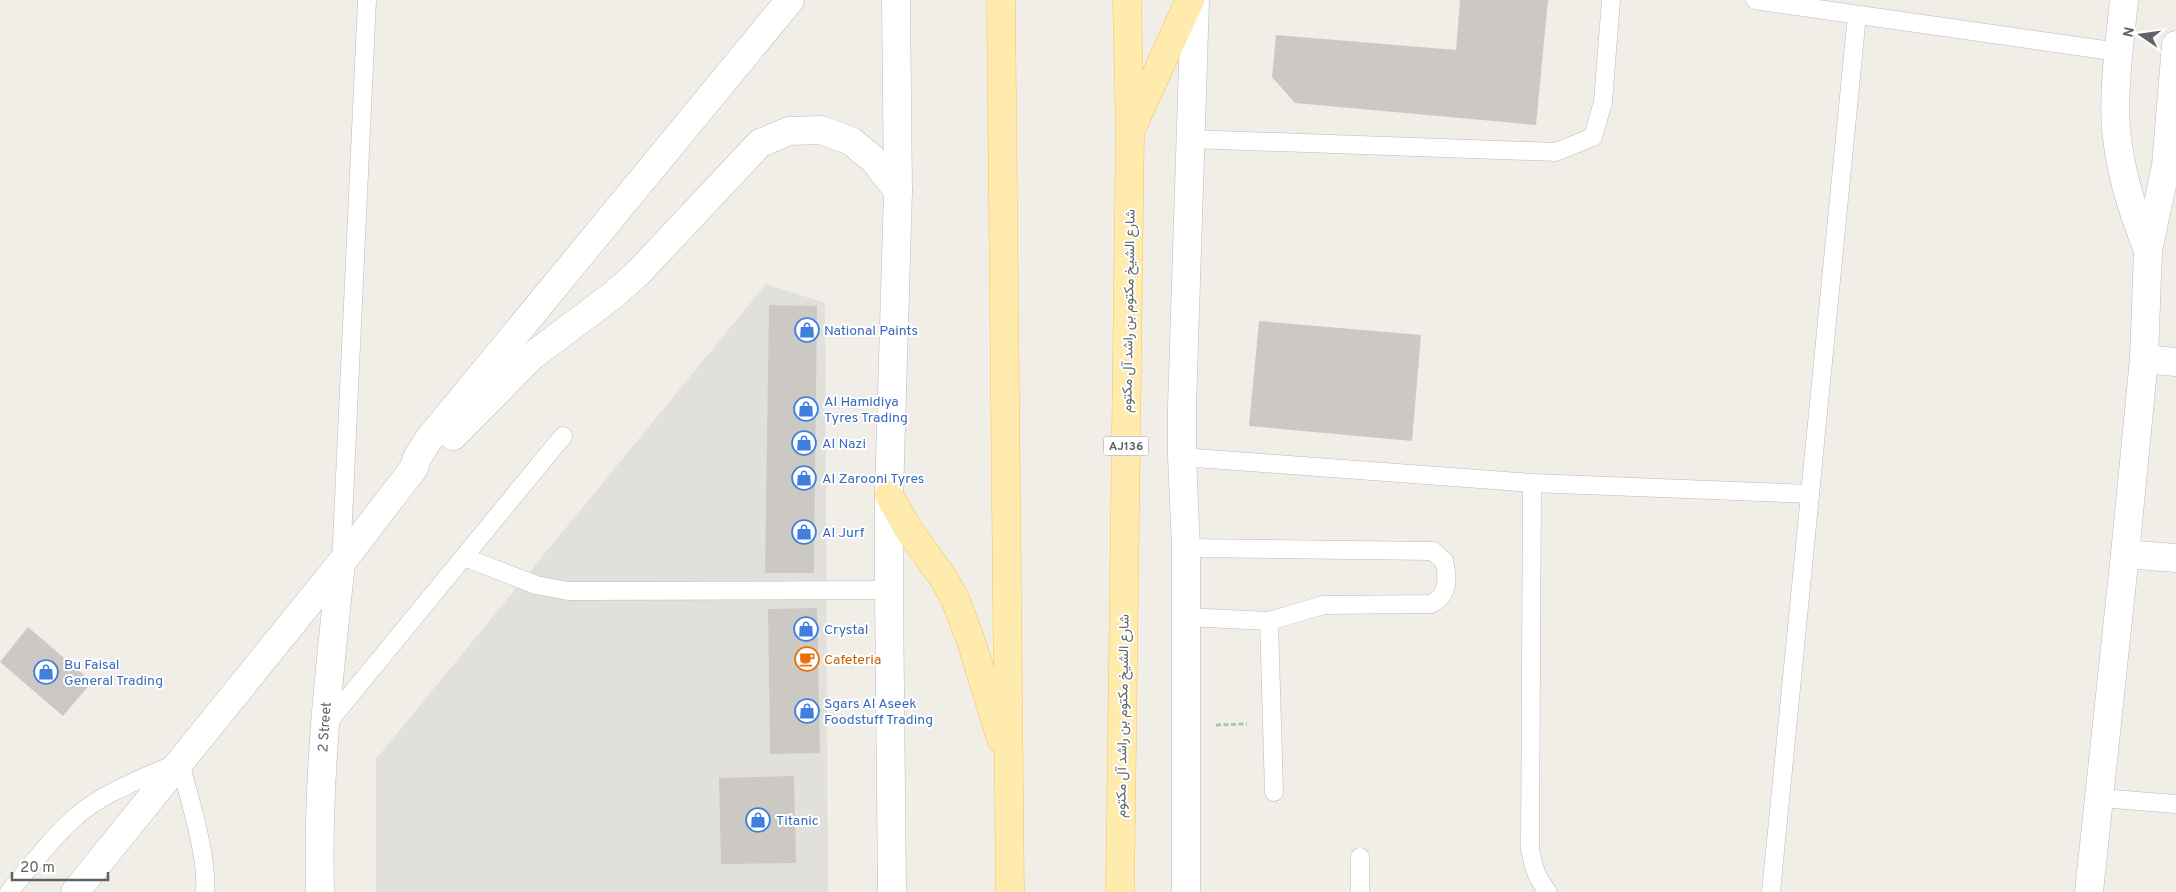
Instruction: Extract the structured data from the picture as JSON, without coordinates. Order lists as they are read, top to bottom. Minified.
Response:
{"streets":{"main road":["شارع الشيخ مكتوم بن راشد آل مكتوم","AJ136"],"street":["2 Street"]},"places":{"shop":["National Paints","Al Hamidiya Tyres Trading","Al Nazi","Al Zarooni Tyres","Al Jurf","Crystal","Bu Faisal General Trading","Sgars Al Aseek Foodstuff Trading","Titanic"],"cafe":["Cafeteria"]},"scale_bar":"20 m","north":"left"}
